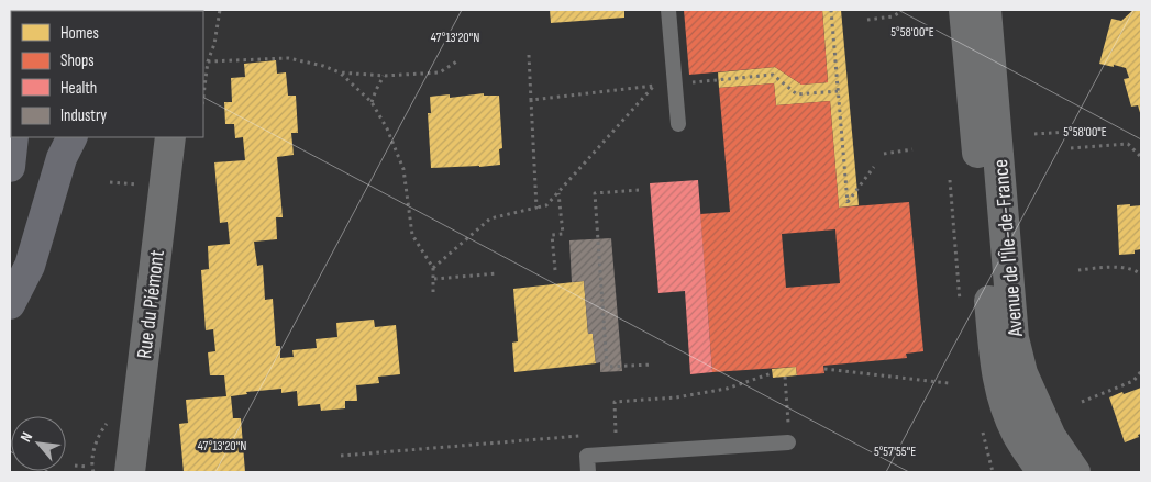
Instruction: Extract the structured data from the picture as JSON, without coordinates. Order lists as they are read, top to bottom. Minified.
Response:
{"streets":{"street":["Avenue de l'Île-de-France","Rue du Piémont"]},"legend":["Homes","Shops","Health","Industry"],"north":"top left","coordinates":["5°58'00\"E","47°13'20\"N","5°57'55\"E"]}
